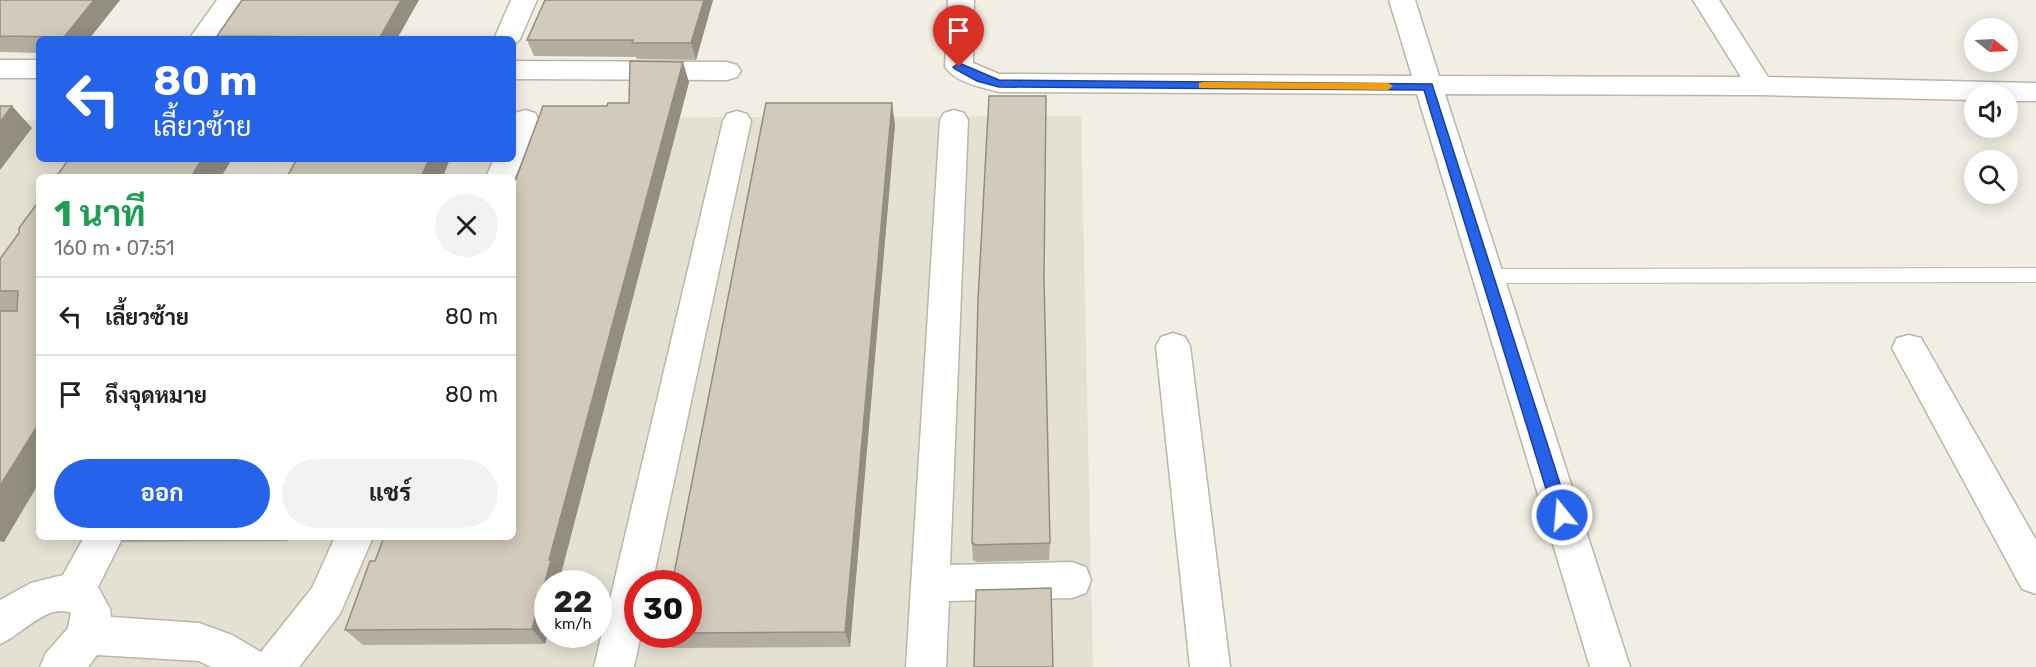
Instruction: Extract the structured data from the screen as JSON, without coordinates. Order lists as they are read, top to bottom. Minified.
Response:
{"north":"right","page":{"turn":["80 m","เลี้ยวซ้าย"],"heading":["1 นาที","160 m · 07:51"],"list":[{"name":"เลี้ยวซ้าย","value":"80 m"},{"name":"ถึงจุดหมาย","value":"80 m"}],"buttons":["ออก","แชร์"],"speed":"22 km/h","limit":"30"}}
